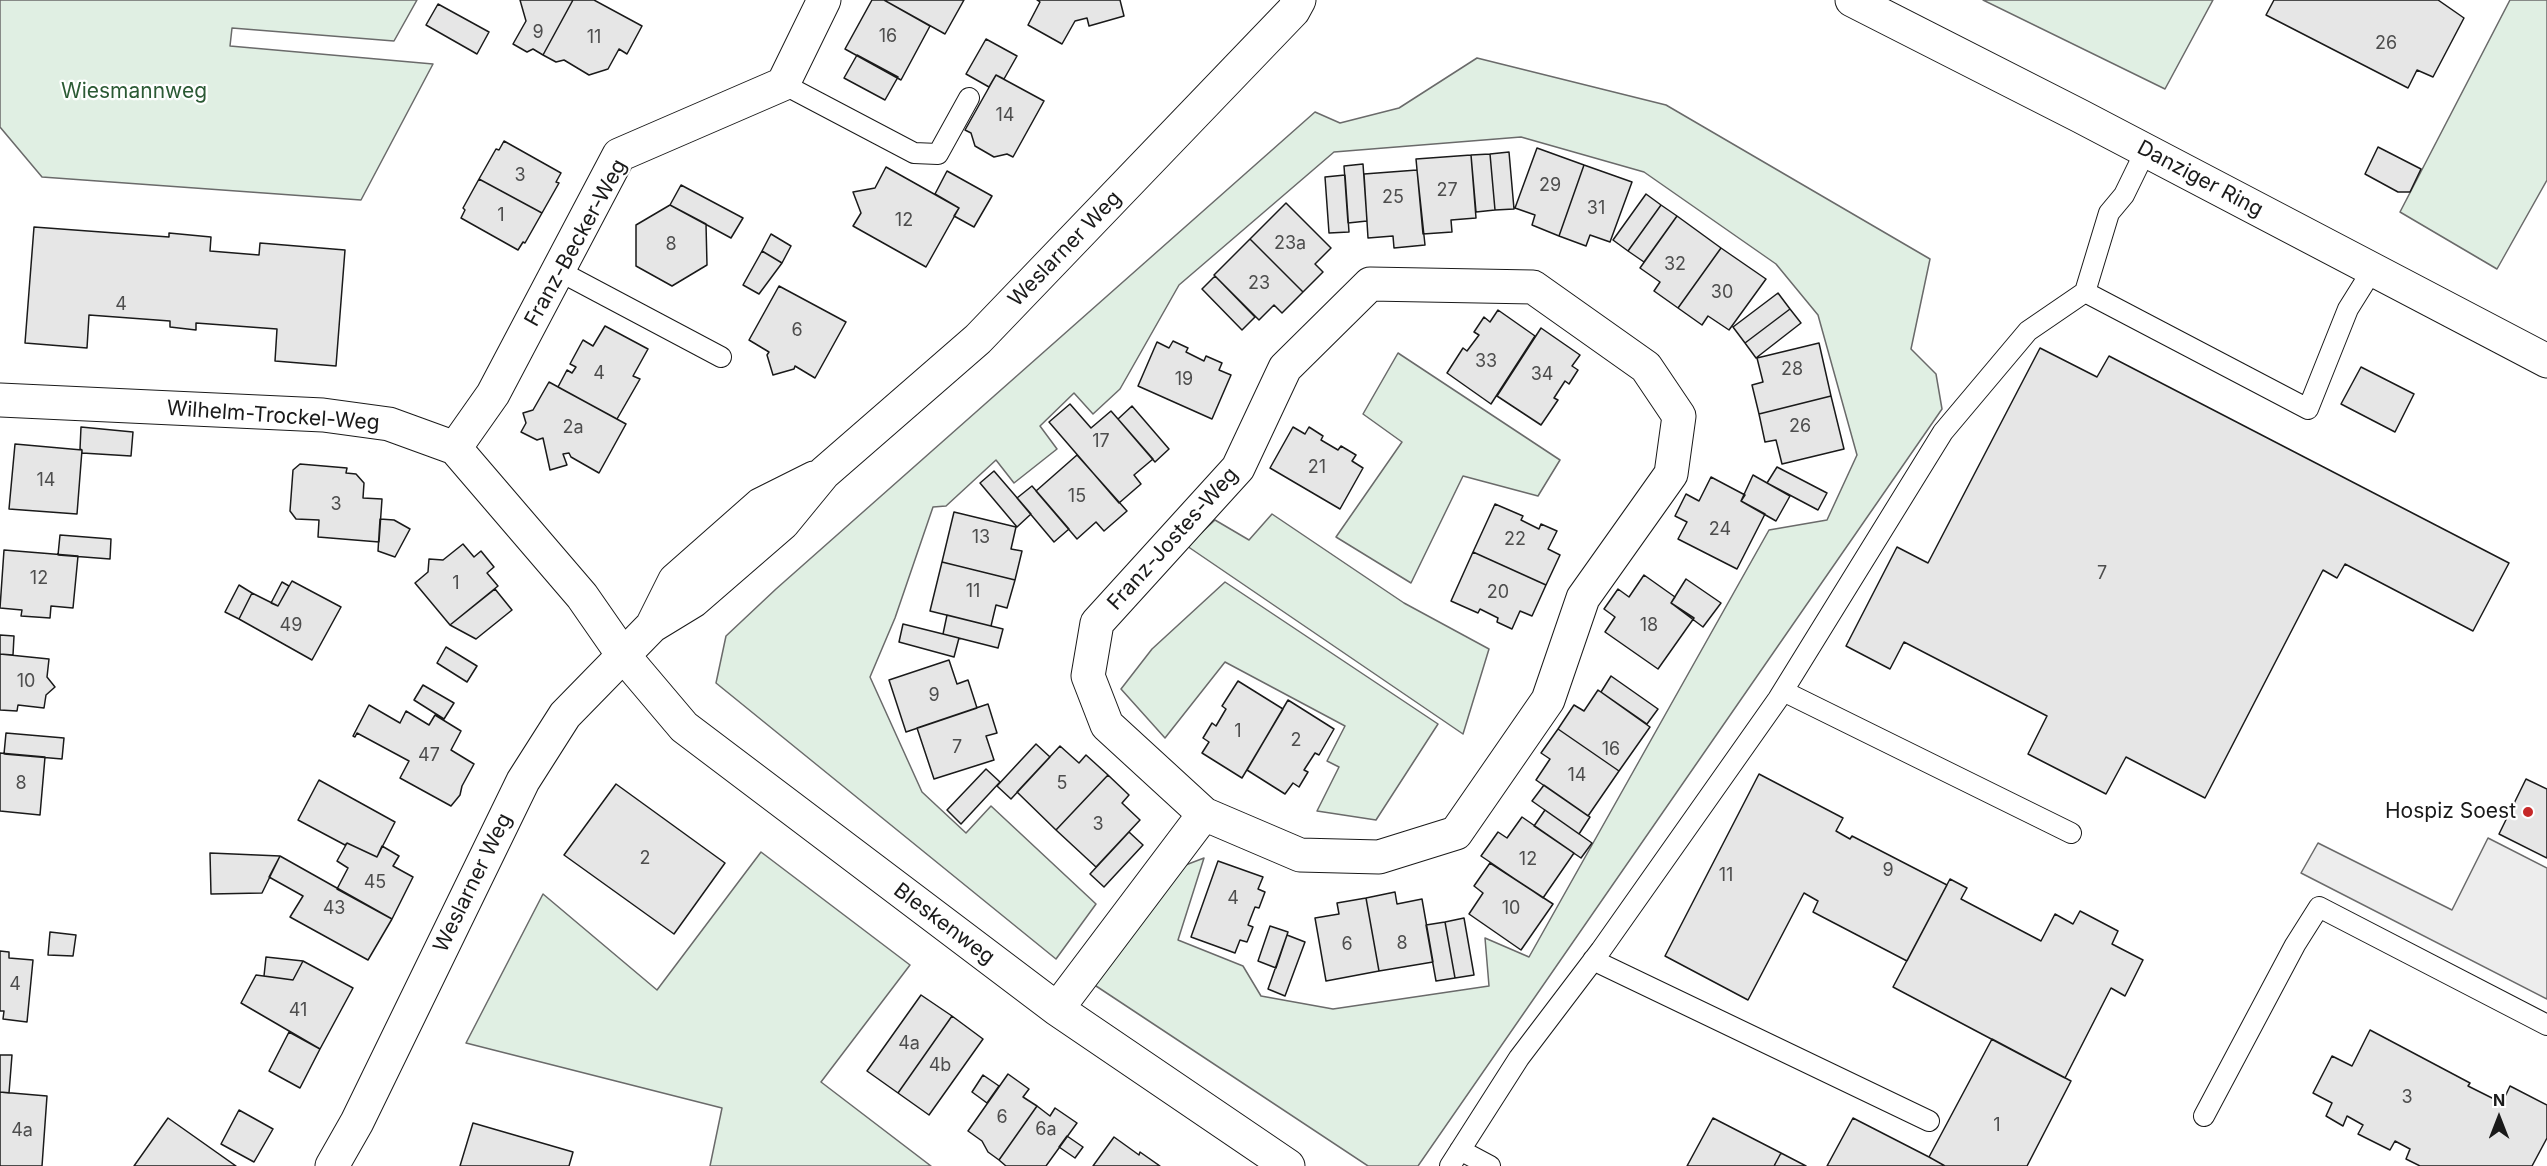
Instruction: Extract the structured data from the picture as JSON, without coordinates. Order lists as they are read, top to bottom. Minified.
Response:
{"streets":{"street":["Danziger Ring","Franz-Becker-Weg","Weslarner Weg","Wilhelm-Trockel-Weg","Franz-Jostes-Weg","Bleskenweg"]},"crossings":[["Franz-Becker-Weg","Wilhelm-Trockel-Weg"],["Weslarner Weg","Wilhelm-Trockel-Weg"],["Weslarner Weg","Bleskenweg"],["Wilhelm-Trockel-Weg","Bleskenweg"]],"parks":["Wiesmannweg"],"places":["Hospiz Soest"],"house_numbers":["9","16","11","26","14","3","29","27","25","31","1","12","23a","8","32","23","30","4","6","33","28","4","34","19","26","2a","17","21","14","15","3","24","13","22","7","12","1","11","20","49","18","10","9","1","2","7","16","47","14","8","5","3","2","12","9","11","45","4","43","10","8","6","4","41","4a","4b","3","6","1","6a","4a"],"north":"top"}
